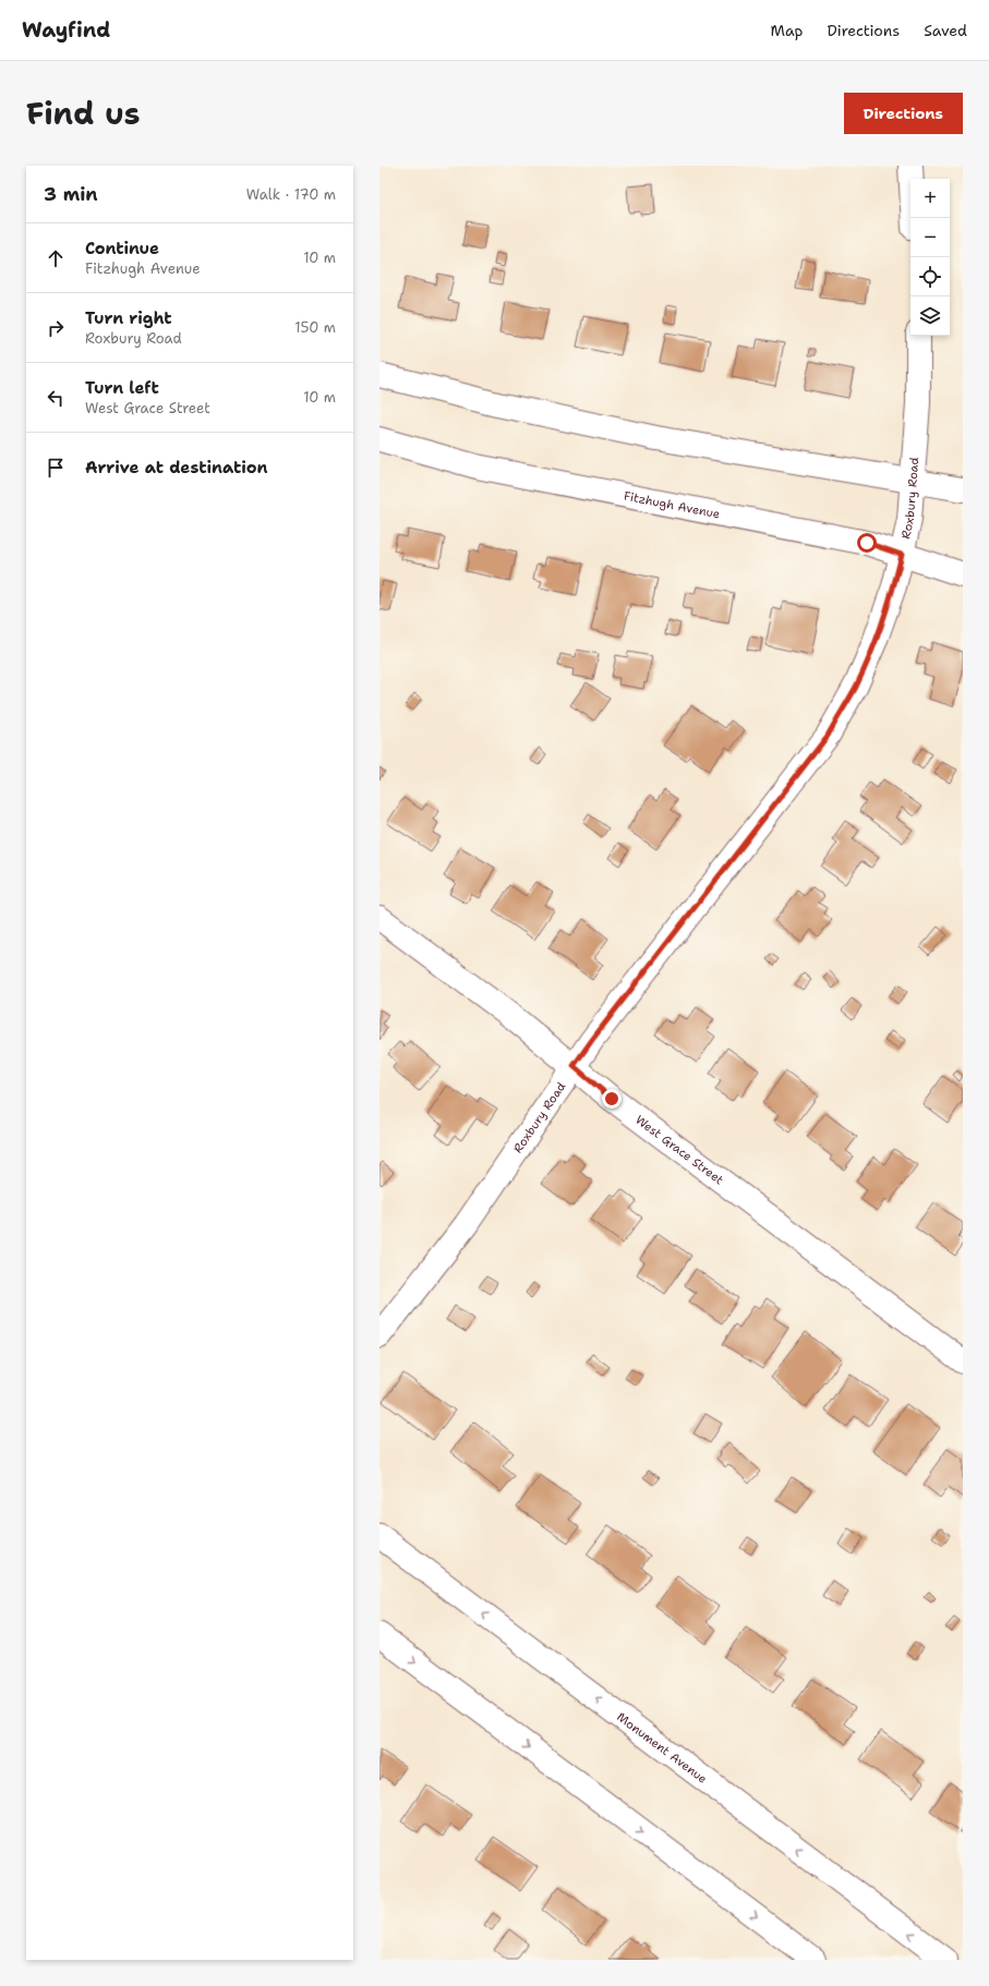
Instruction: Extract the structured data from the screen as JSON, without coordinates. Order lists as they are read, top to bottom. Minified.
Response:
{"streets":{"street":["Roxbury Road","Fitzhugh Avenue","West Grace Street","Monument Avenue"]},"crossings":[["Roxbury Road","Fitzhugh Avenue"],["Roxbury Road","West Grace Street"]],"page":{"header":"Wayfind","nav":["Map","Directions","Saved"],"title":"Find us","buttons":"Directions","heading":["3 min","Walk · 170 m"],"map_buttons":["+","−"],"list":[["Continue","Fitzhugh Avenue","10 m"],["Turn right","Roxbury Road","150 m"],["Turn left","West Grace Street","10 m"],"Arrive at destination"]}}
